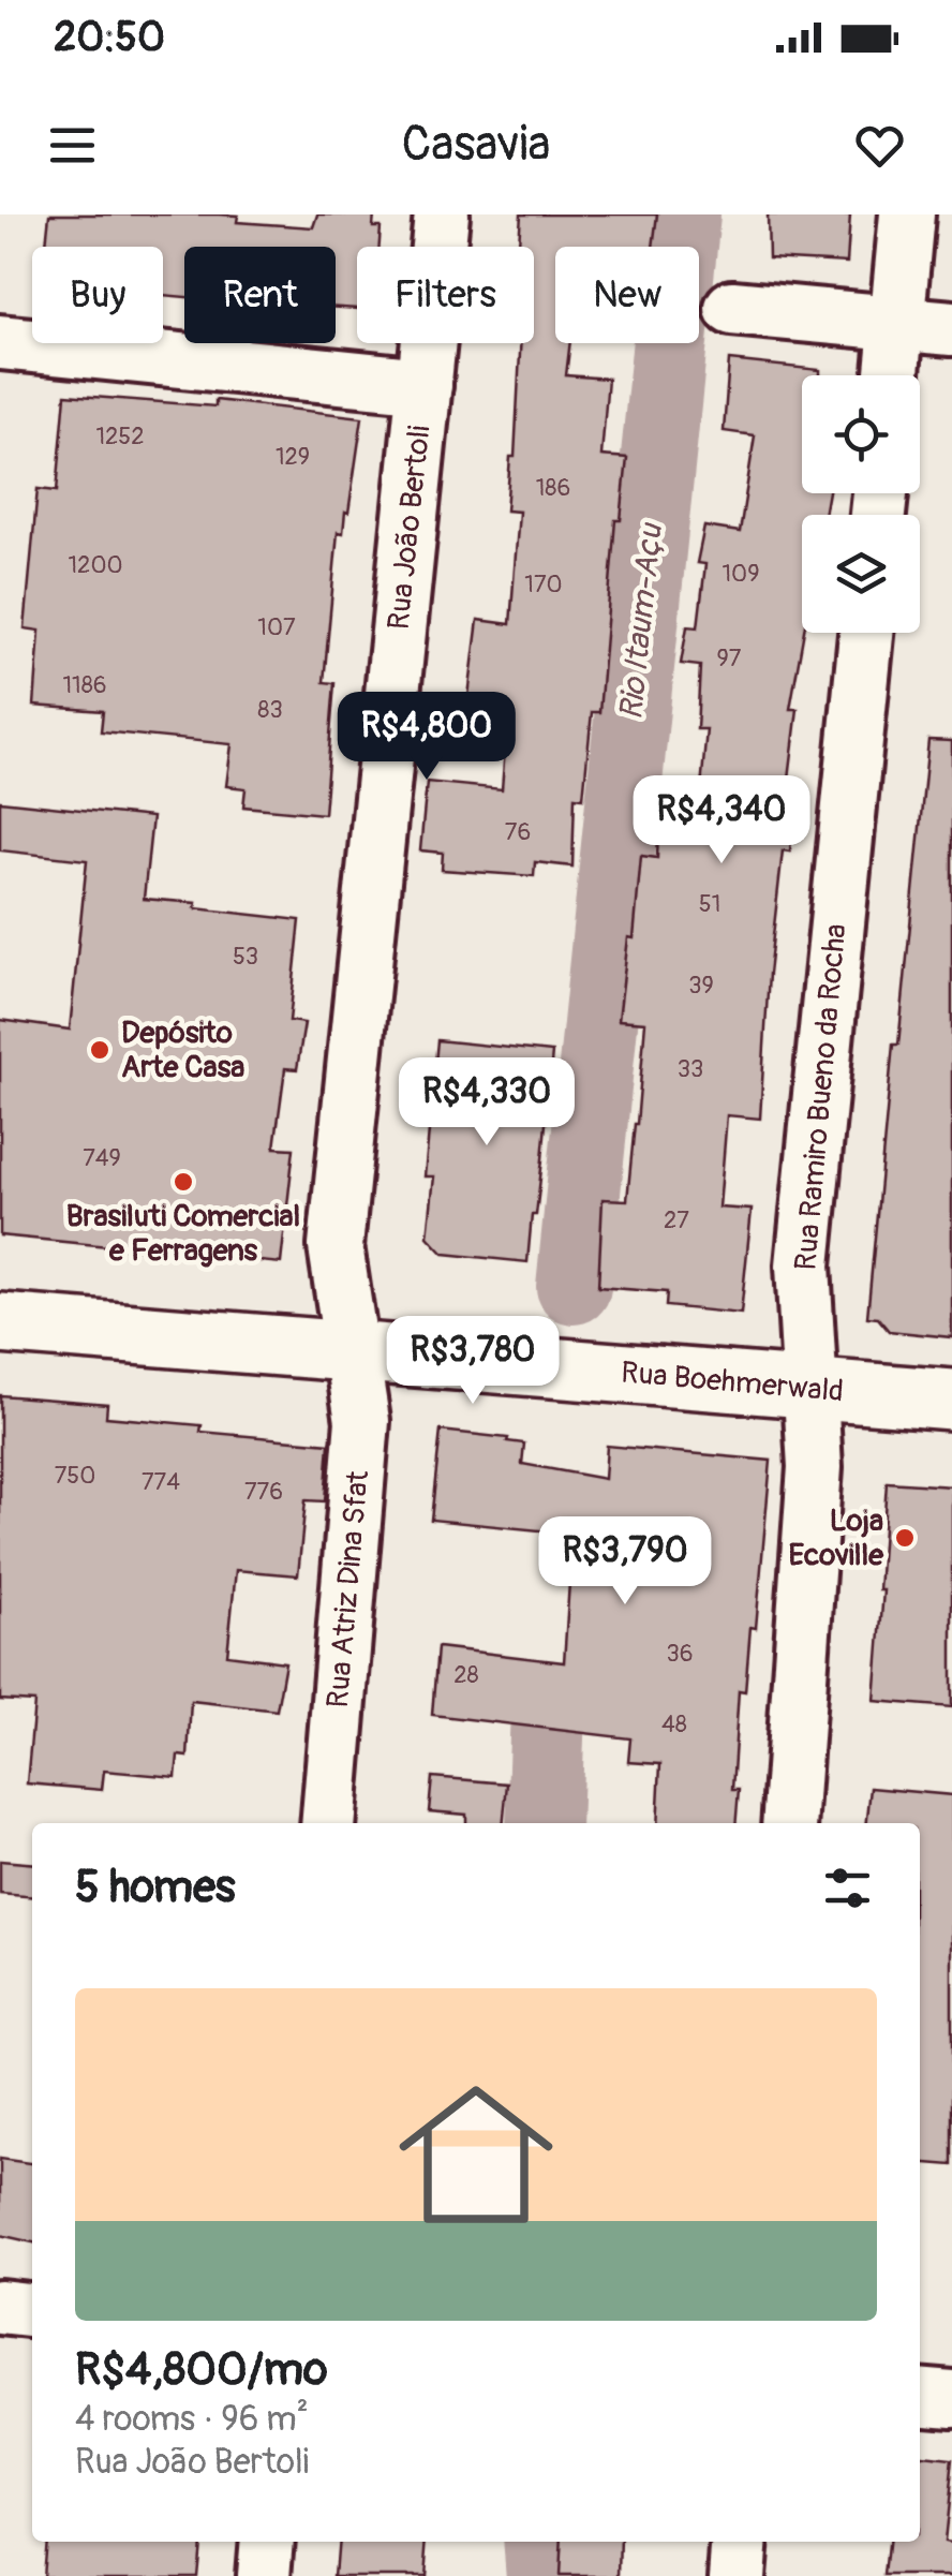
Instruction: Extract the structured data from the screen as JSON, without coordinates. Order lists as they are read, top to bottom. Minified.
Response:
{"streets":{"main road":["Rua Boehmerwald"],"street":["Rua João Bertoli","Rua Ramiro Bueno da Rocha","Rua Atriz Dina Sfat"]},"crossings":[["Rua João Bertoli","Rua Boehmerwald"],["Rua João Bertoli","Rua Atriz Dina Sfat"],["Rua Ramiro Bueno da Rocha","Rua Boehmerwald"],["Rua Boehmerwald","Rua Atriz Dina Sfat"]],"water":["Rio Itaum-Açu"],"places":["Depósito Arte Casa","Brasiluti Comercial e Ferragens","Loja Ecoville"],"house_numbers":["1252","129","186","1200","109","170","107","97","1186","83","76","51","53","39","33","749","27","750","774","776","36","28","48"],"page":{"status":"20:50","header":"Casavia","chip":["Buy","Rent","Filters","New"],"price":["R$4,800","R$4,340","R$4,330","R$3,780","R$3,790"],"heading":"5 homes","list":[{"name":"R$4,800/mo","note":"4 rooms · 96 m² · Rua João Bertoli"}]}}
